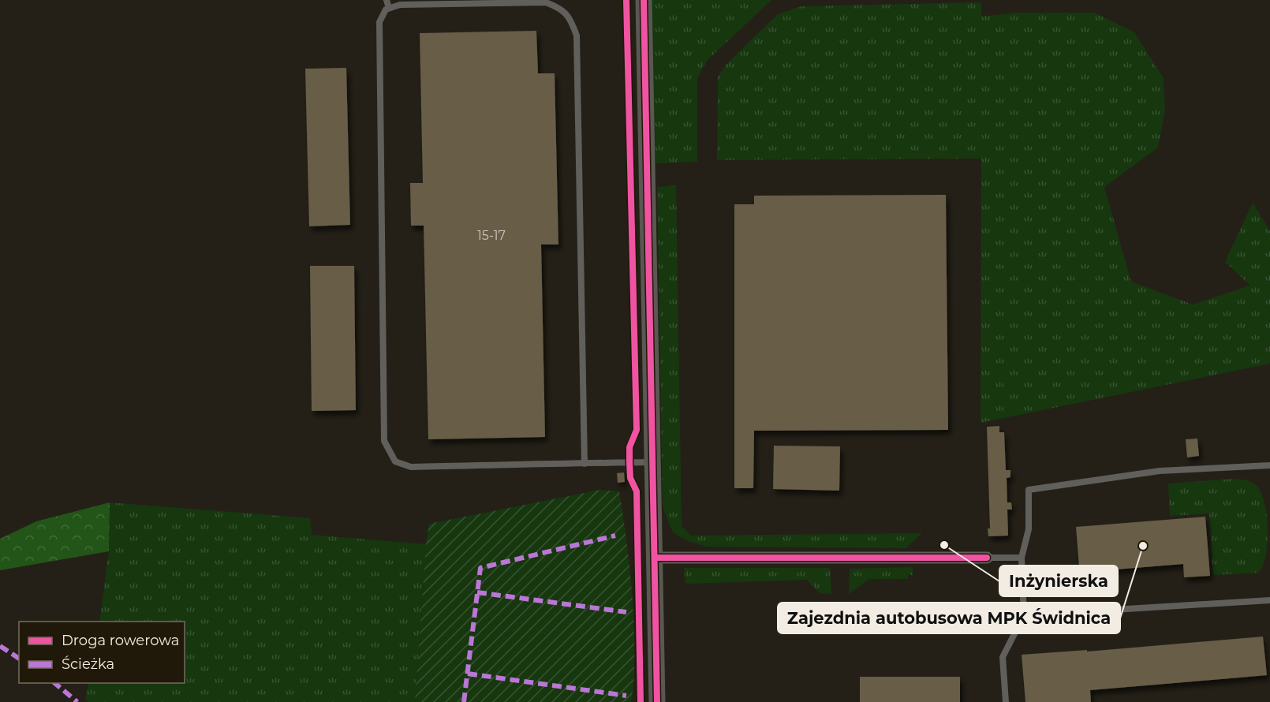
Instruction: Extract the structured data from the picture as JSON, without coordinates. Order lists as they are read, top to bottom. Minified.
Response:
{"places":["Inżynierska","Zajezdnia autobusowa MPK Świdnica"],"house_numbers":["15-17"],"legend":["Droga rowerowa","Ścieżka"]}
